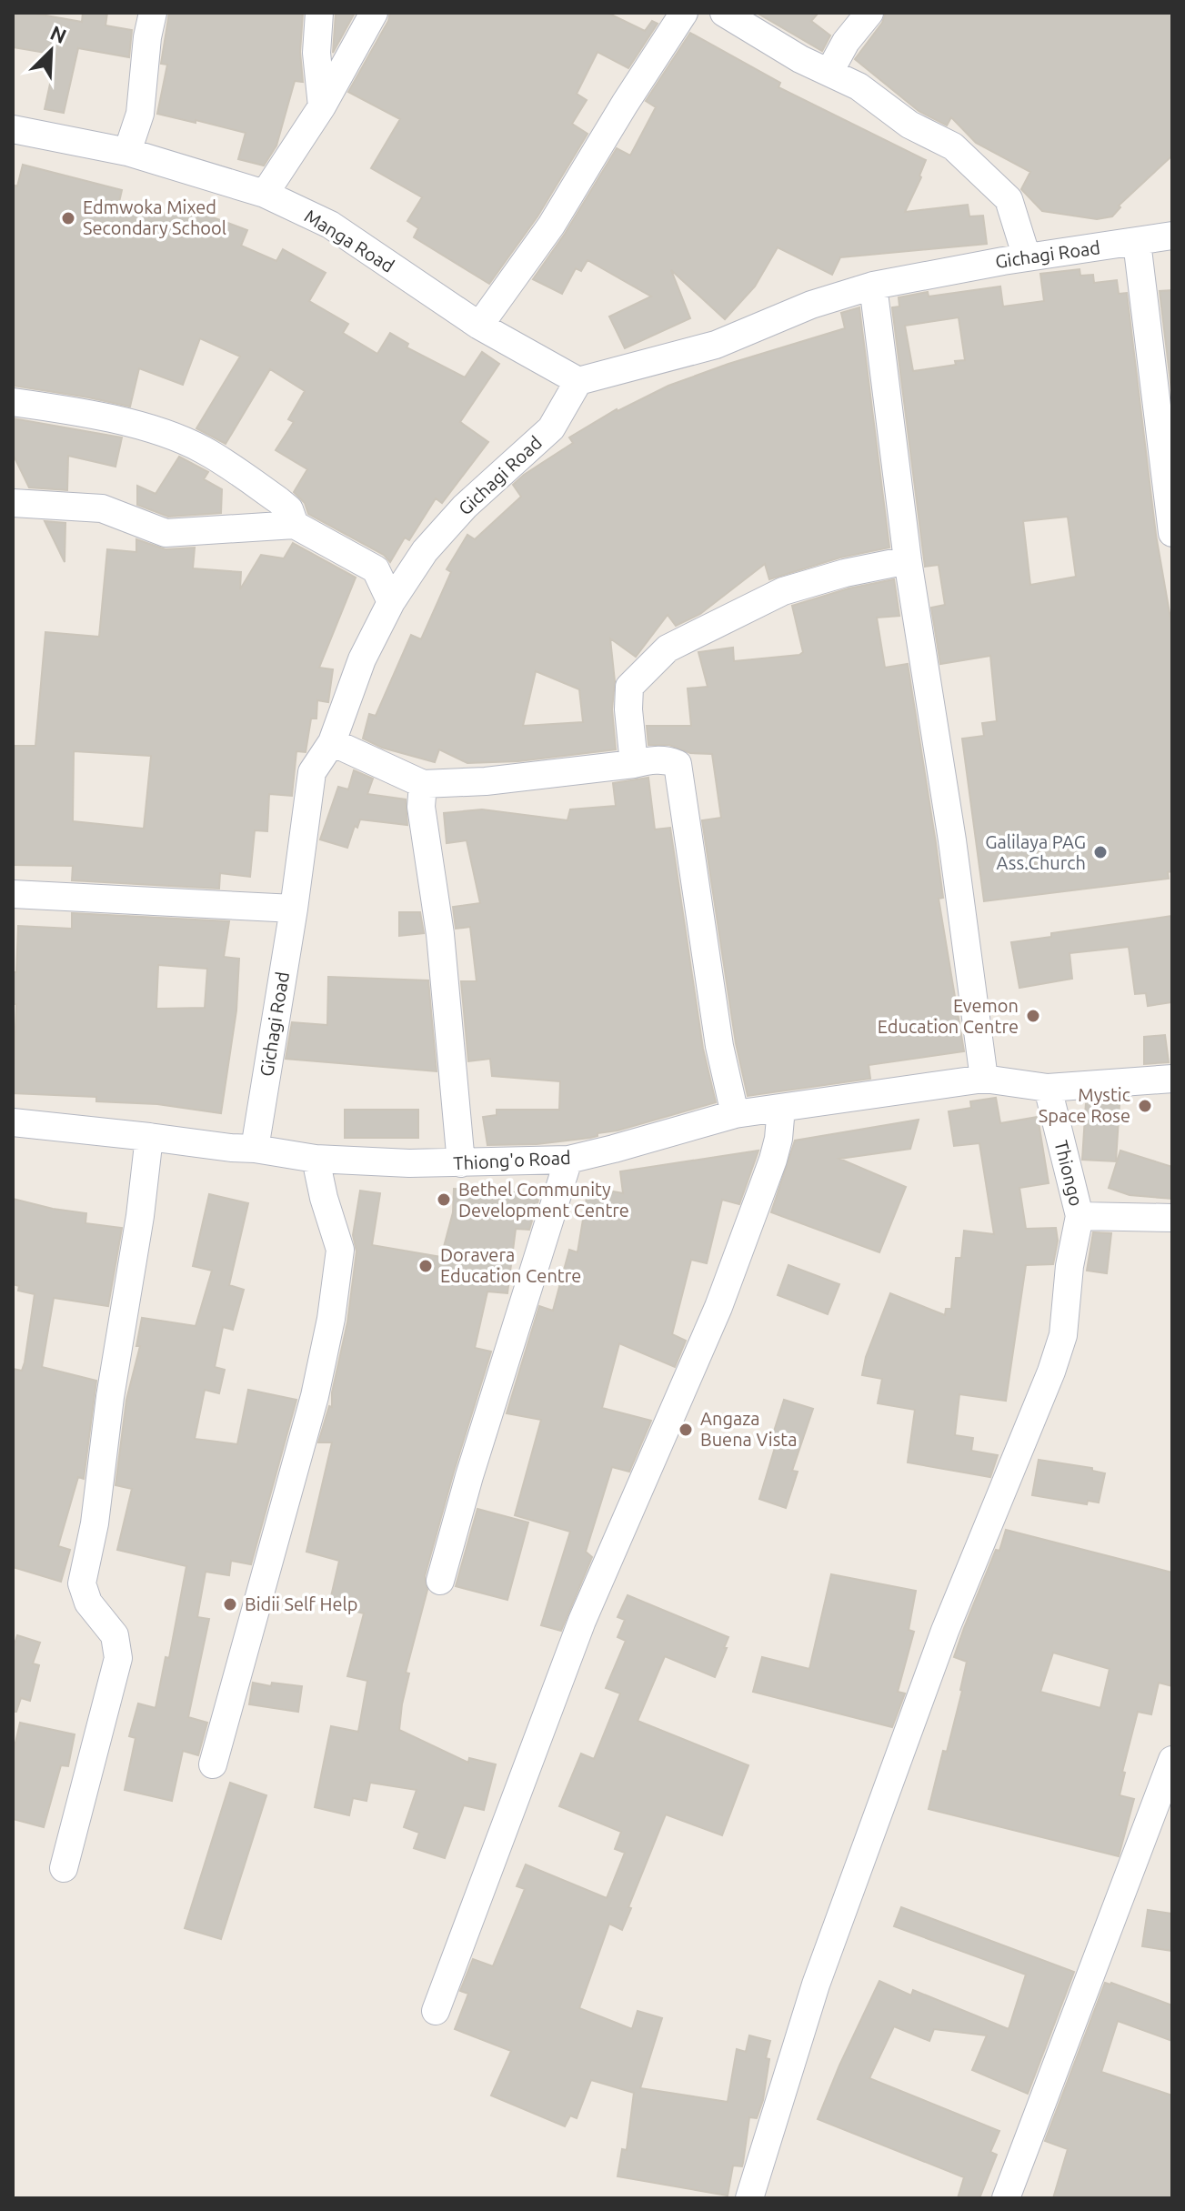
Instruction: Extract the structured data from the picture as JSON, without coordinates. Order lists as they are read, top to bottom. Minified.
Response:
{"streets":{"street":["Manga Road","Gichagi Road","Thiong'o Road","Thiongo"]},"crossings":[["Manga Road","Gichagi Road"],["Gichagi Road","Thiong'o Road"],["Thiong'o Road","Thiongo"]],"places":["Edmwoka Mixed Secondary School","Galilaya PAG Ass.Church","Evemon Education Centre","Mystic Space Rose","Bethel Community Development Centre","Doravera Education Centre","Angaza Buena Vista","Bidii Self Help"],"north":"top right"}
